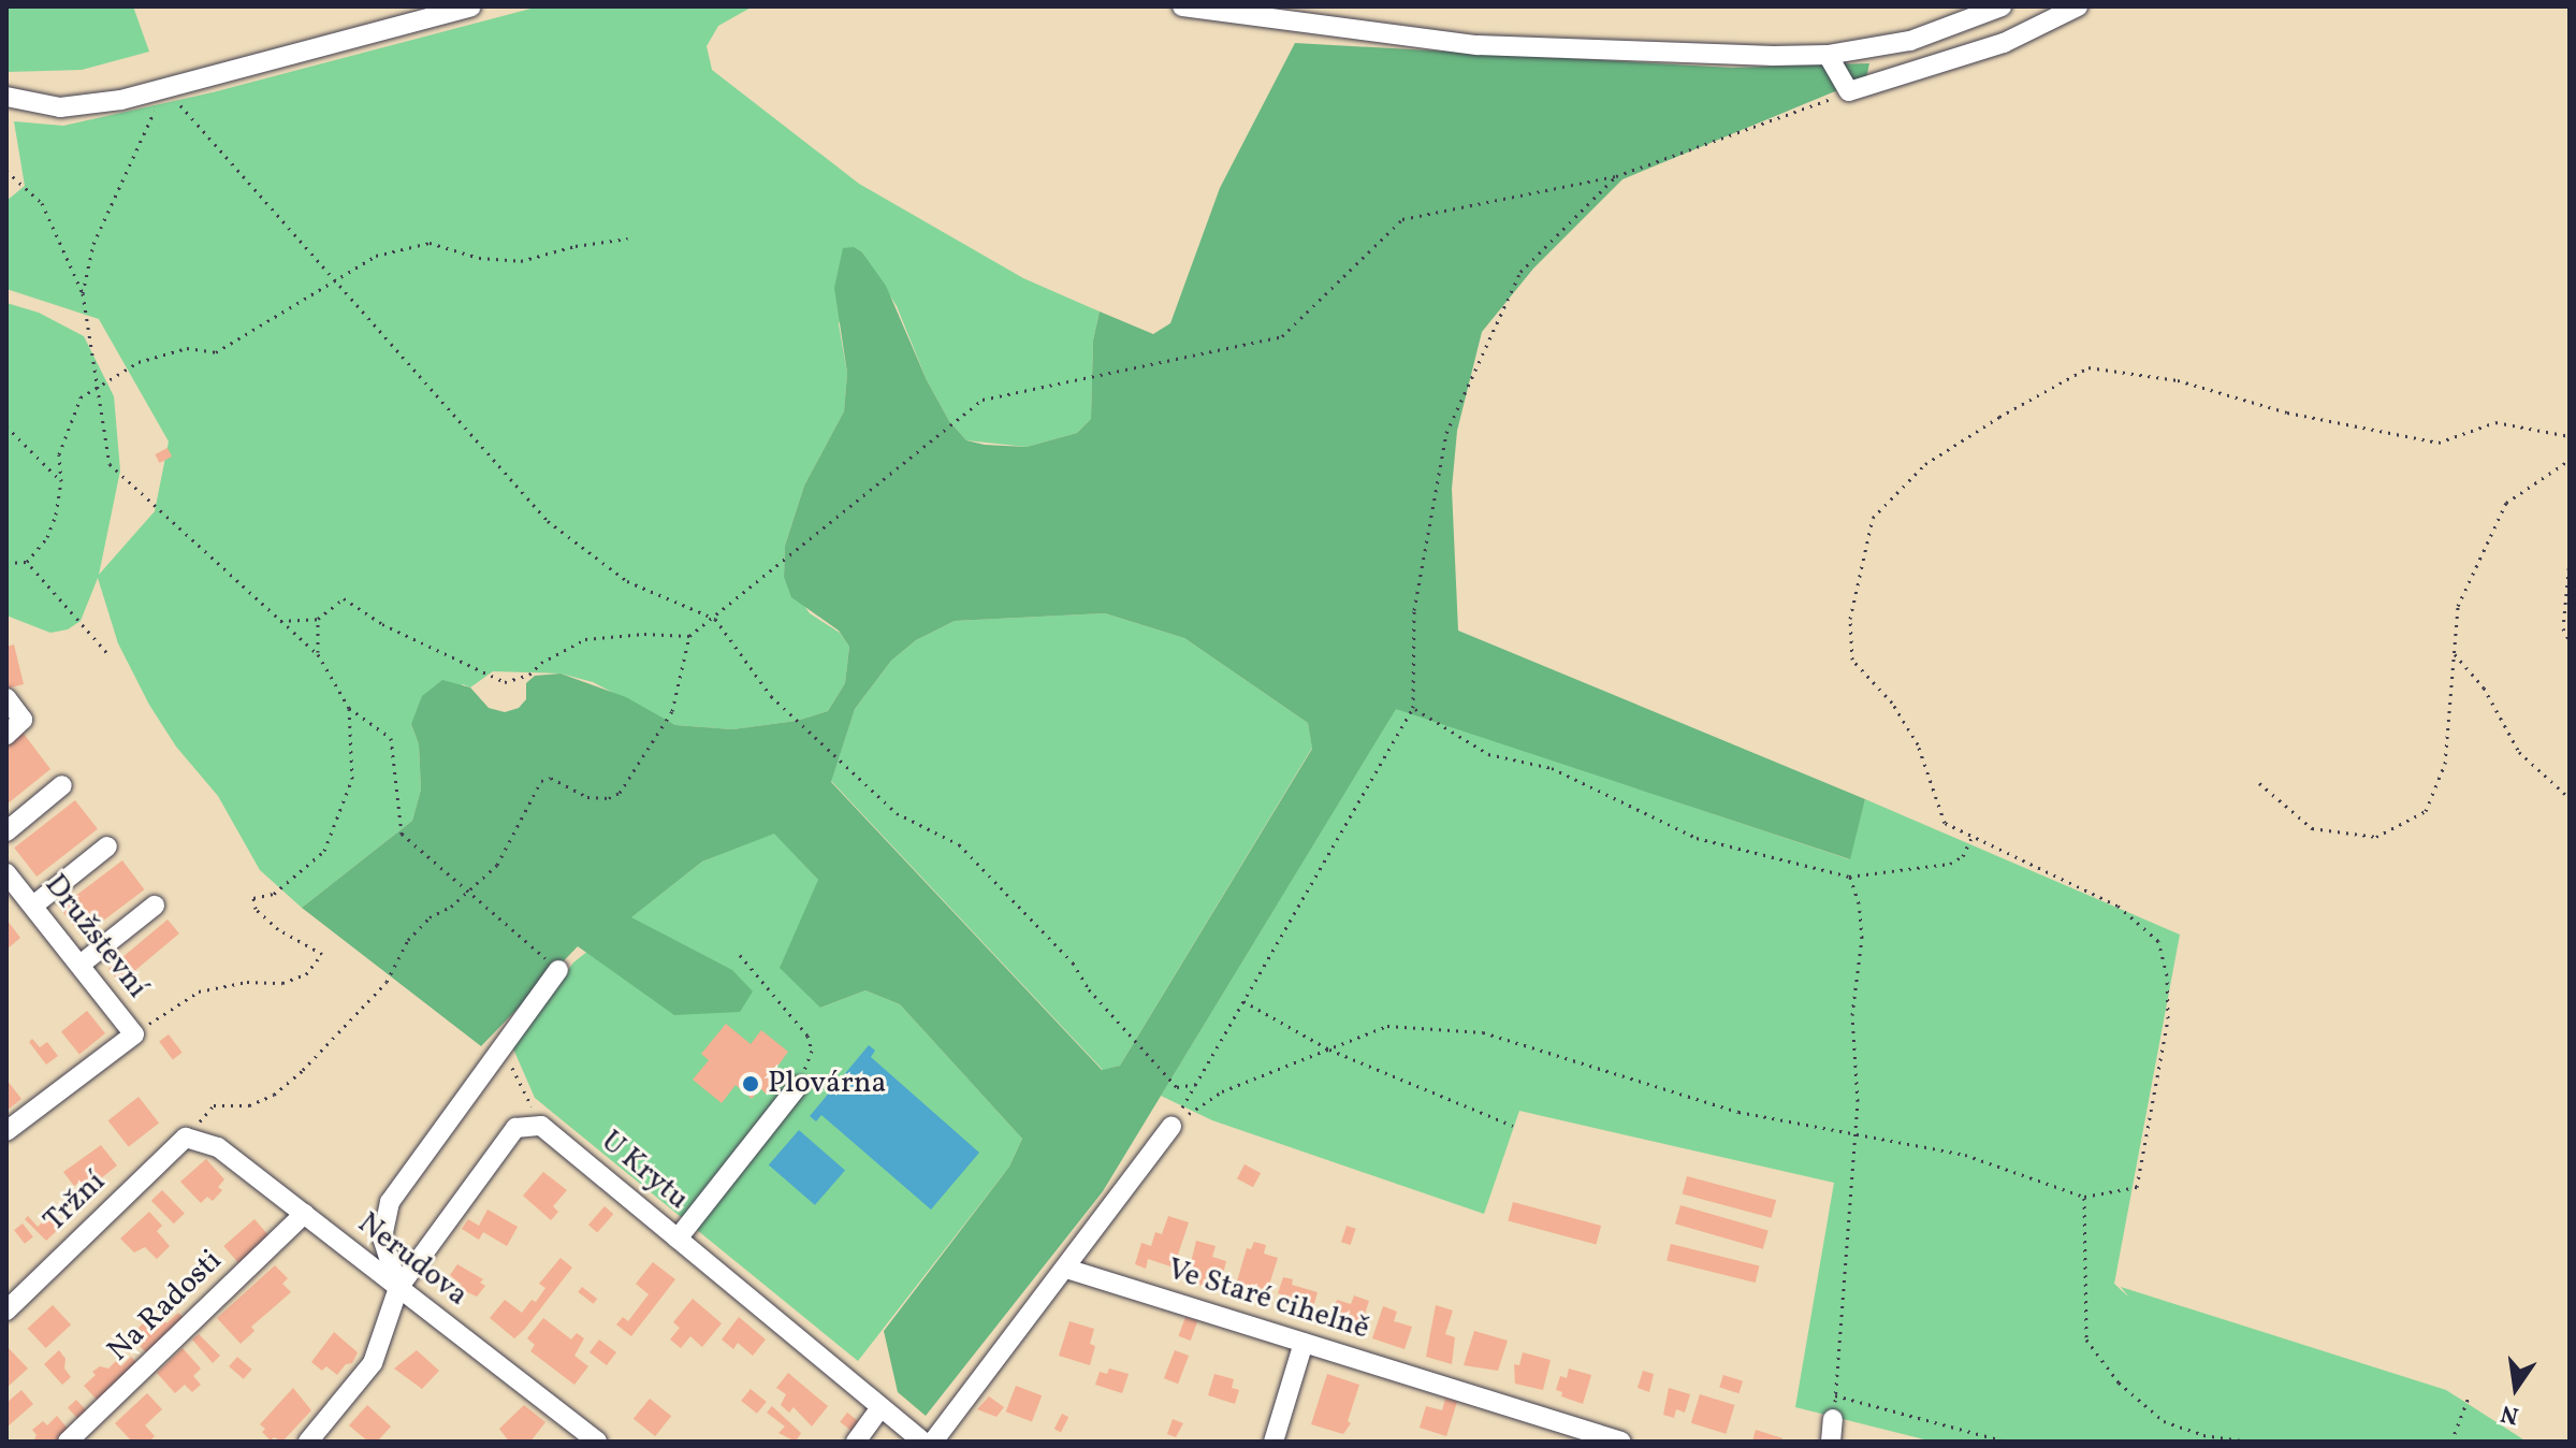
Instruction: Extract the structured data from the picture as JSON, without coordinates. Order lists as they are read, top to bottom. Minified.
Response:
{"streets":{"street":["Družstevní","U Krytu","Tržní","Nerudova","Ve Staré cihelně","Na Radosti"]},"crossings":[["Tržní","Nerudova"],["Nerudova","Na Radosti"]],"places":["Plovárna"],"north":"bottom"}
